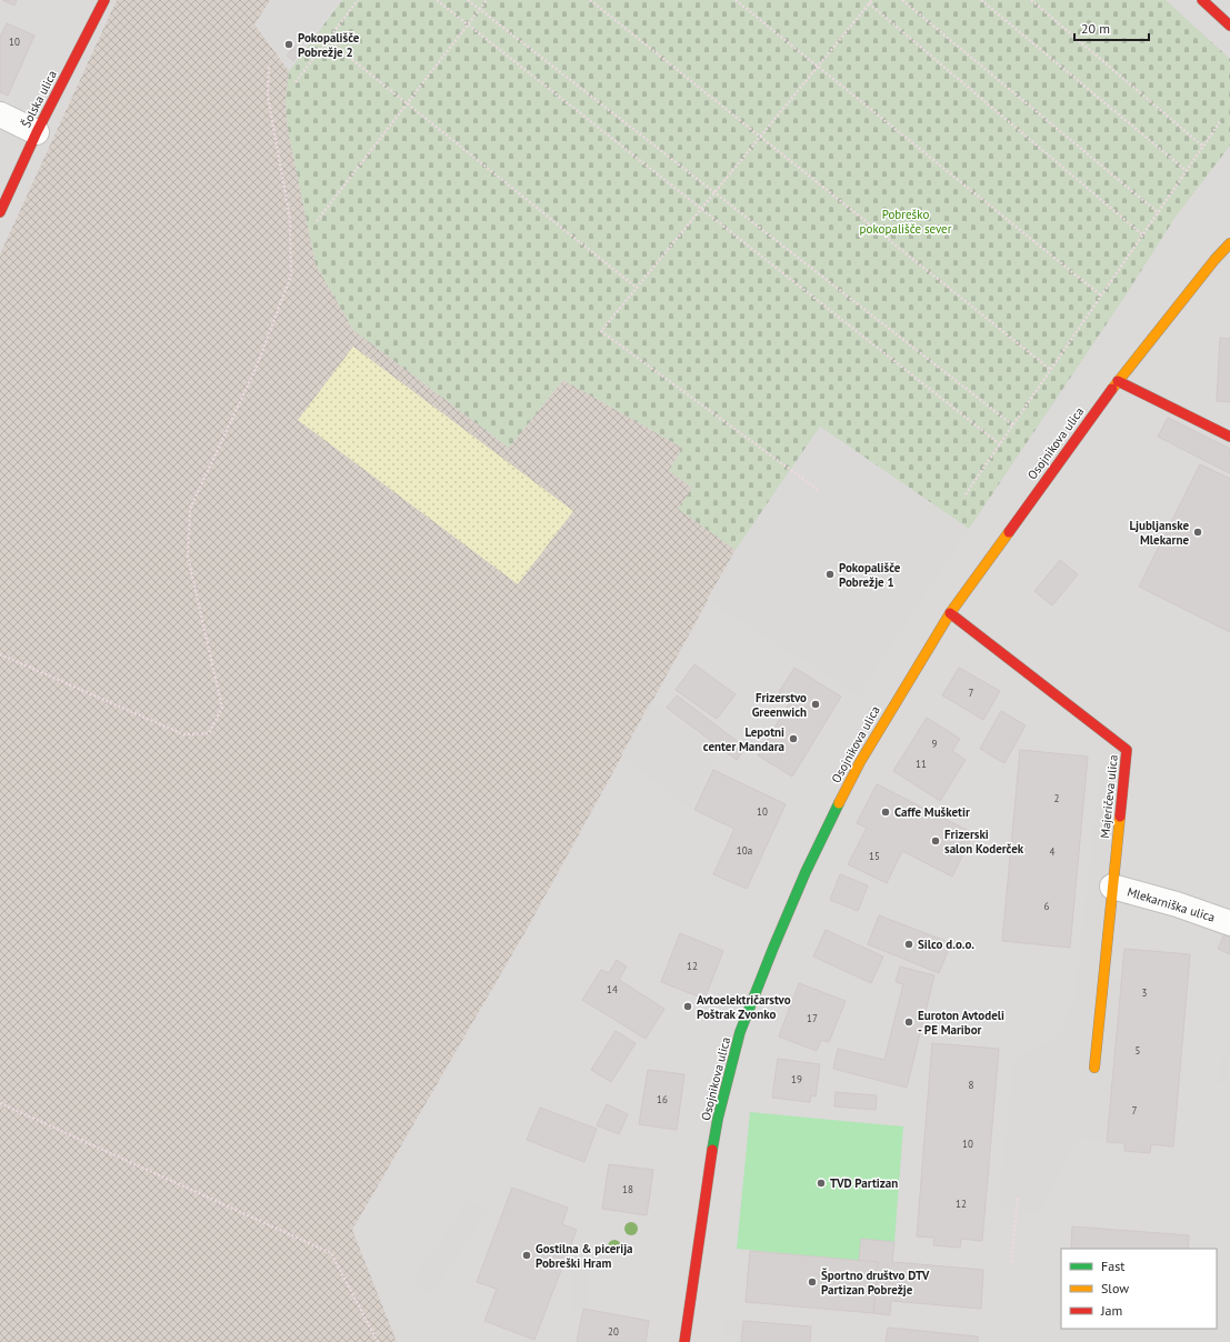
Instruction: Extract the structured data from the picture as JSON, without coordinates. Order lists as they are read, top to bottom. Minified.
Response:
{"streets":{"street":["Šolska ulica","Osojnikova ulica","Majeričeva ulica","Mlekarniška ulica"]},"crossings":[["Osojnikova ulica","Majeričeva ulica"],["Majeričeva ulica","Mlekarniška ulica"]],"parks":["Pobreško pokopališče sever"],"places":["Pokopališče Pobrežje 2","Ljubljanske Mlekarne","Pokopališče Pobrežje 1","Frizerstvo Greenwich","Lepotni center Mandara","Caffe Mušketir","Frizerski salon Koderček","Silco d.o.o.","Avtoelektričarstvo Poštrak Zvonko","Euroton Avtodeli - PE Maribor","TVD Partizan","Gostilna & picerija Pobreški Hram","Športno društvo DTV Partizan Pobrežje"],"house_numbers":["10","7","9","11","2","10","10a","4","15","6","12","14","3","17","5","19","8","16","7","10","18","12","20"],"legend":["Fast","Slow","Jam"],"scale_bar":"20 m"}
